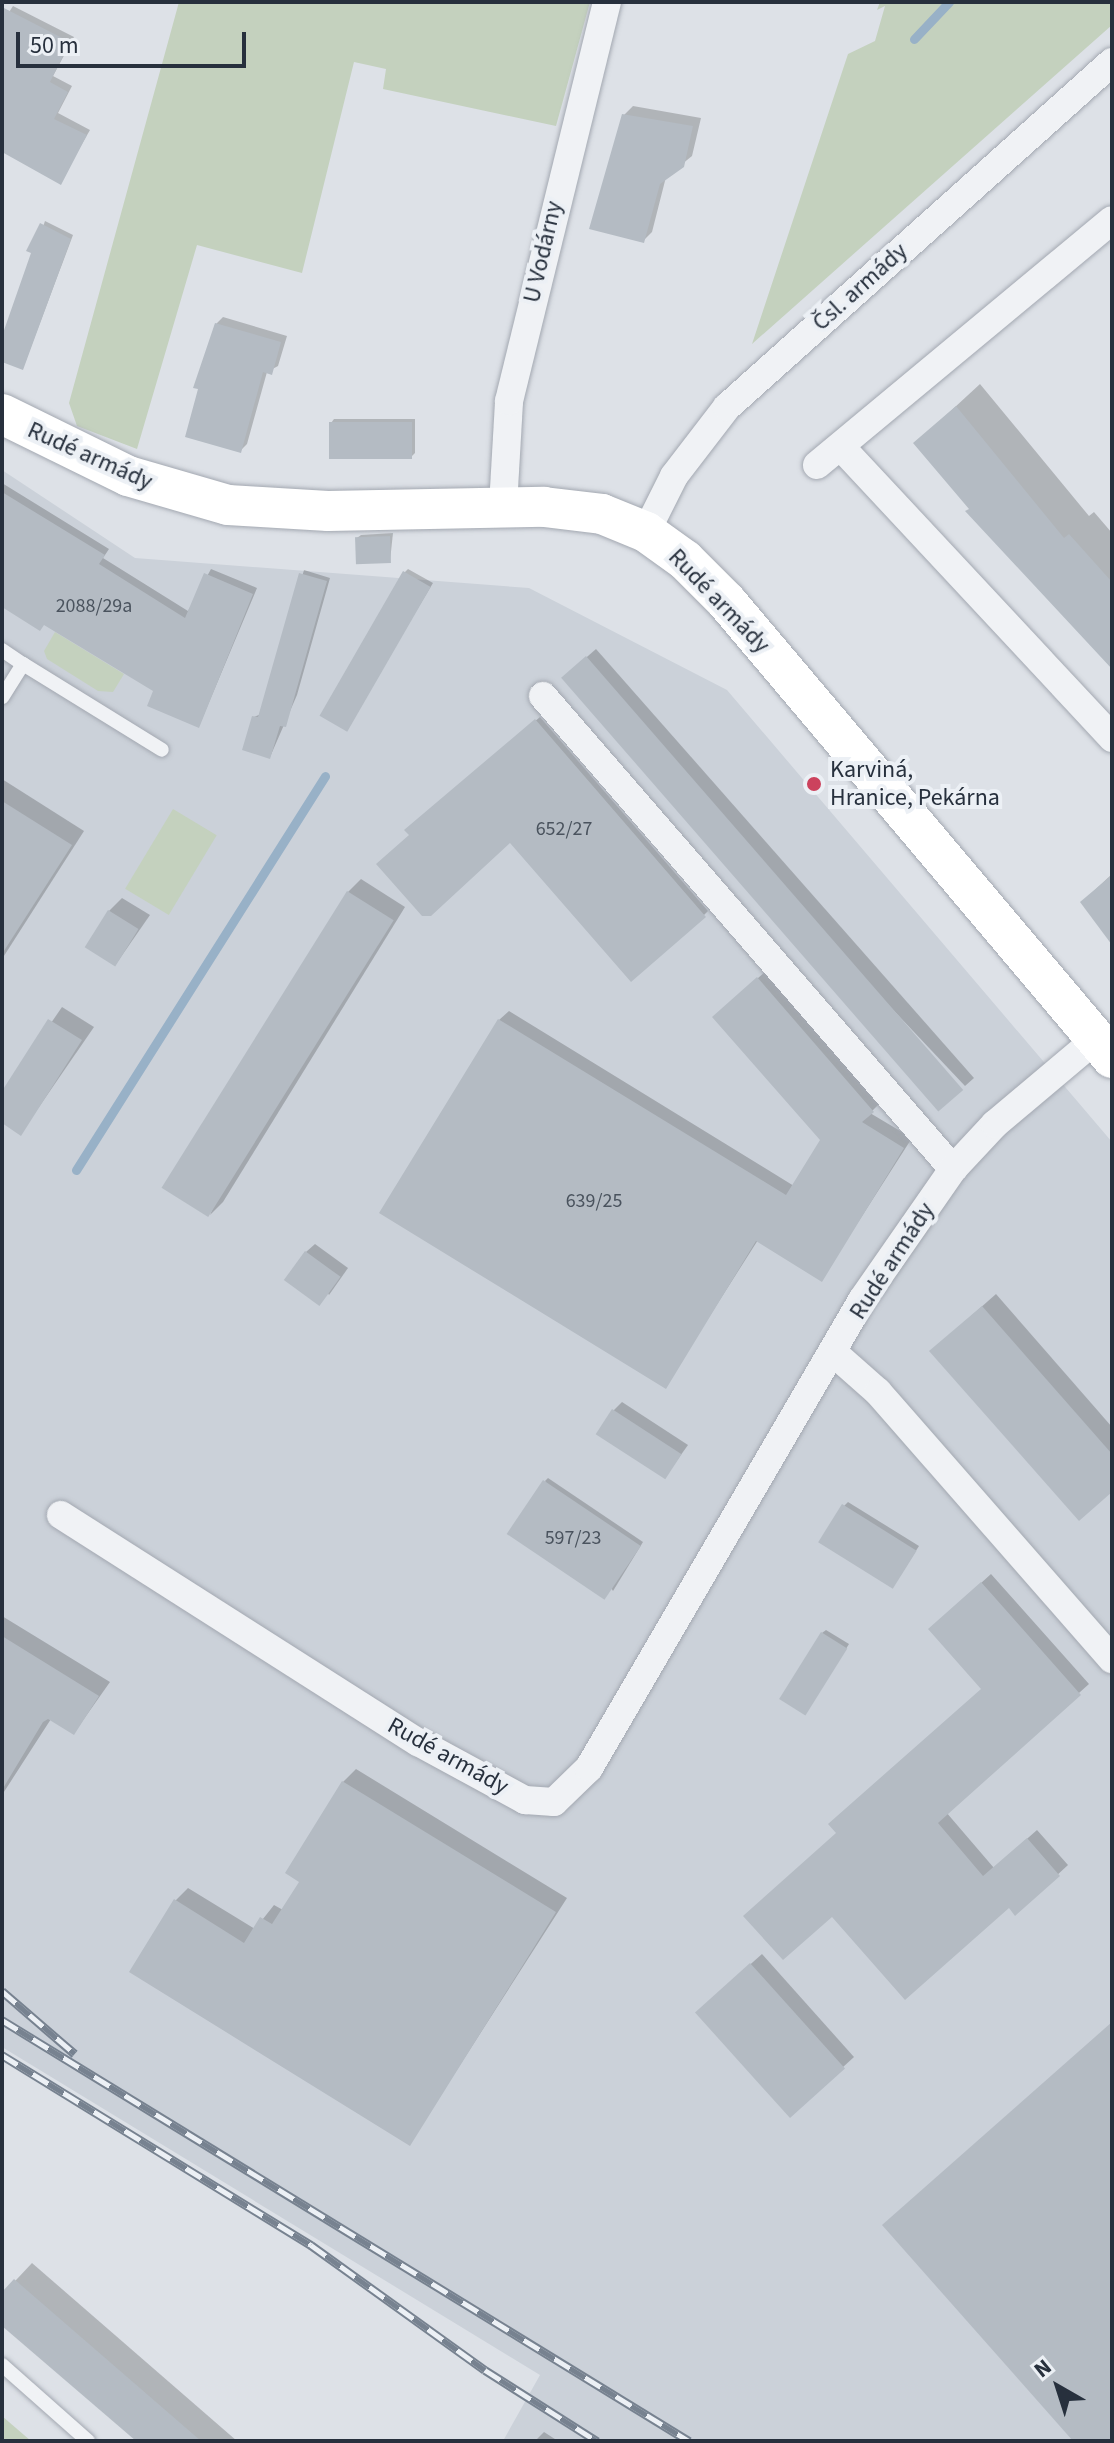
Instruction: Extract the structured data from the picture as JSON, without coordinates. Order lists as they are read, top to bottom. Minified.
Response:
{"streets":{"main road":["Rudé armády"],"street":["U Vodárny","Čsl. armády"]},"crossings":[["U Vodárny","Rudé armády"],["Čsl. armády","Rudé armády"]],"places":["Karviná, Hranice, Pekárna"],"house_numbers":["2088/29a","652/27","639/25","597/23"],"scale_bar":"50 m","north":"top left"}
